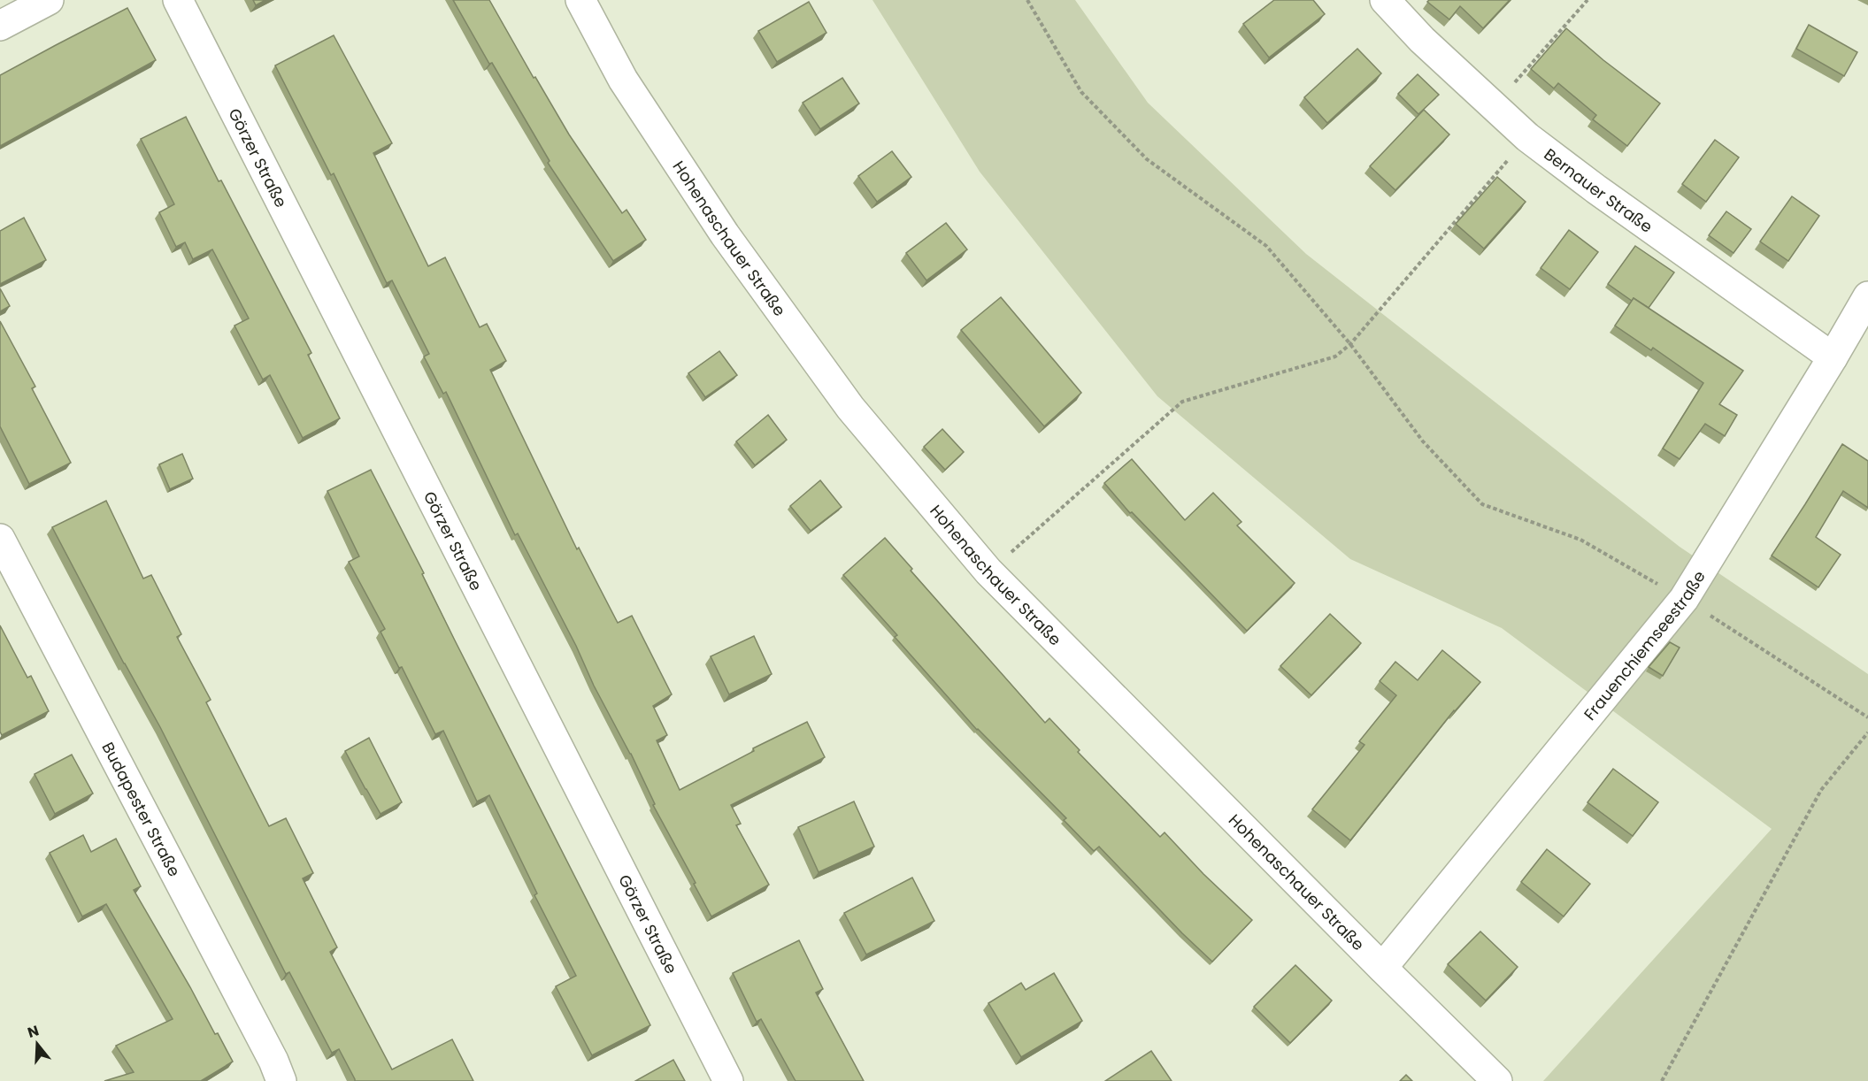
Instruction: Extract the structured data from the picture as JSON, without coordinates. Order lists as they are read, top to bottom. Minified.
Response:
{"streets":{"street":["Görzer Straße","Bernauer Straße","Hohenaschauer Straße","Frauenchiemseestraße","Budapester Straße"]},"crossings":[["Bernauer Straße","Frauenchiemseestraße"],["Hohenaschauer Straße","Frauenchiemseestraße"]],"north":"top"}
